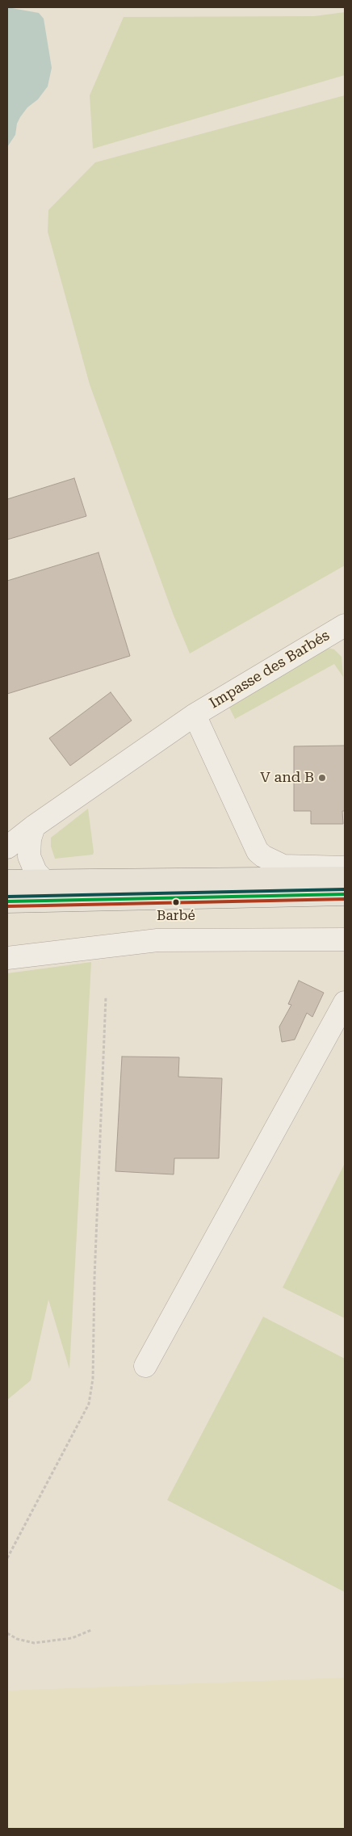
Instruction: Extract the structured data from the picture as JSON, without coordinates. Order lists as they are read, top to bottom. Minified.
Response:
{"streets":{"street":["Impasse des Barbés"]},"places":["V and B","Barbé"]}
